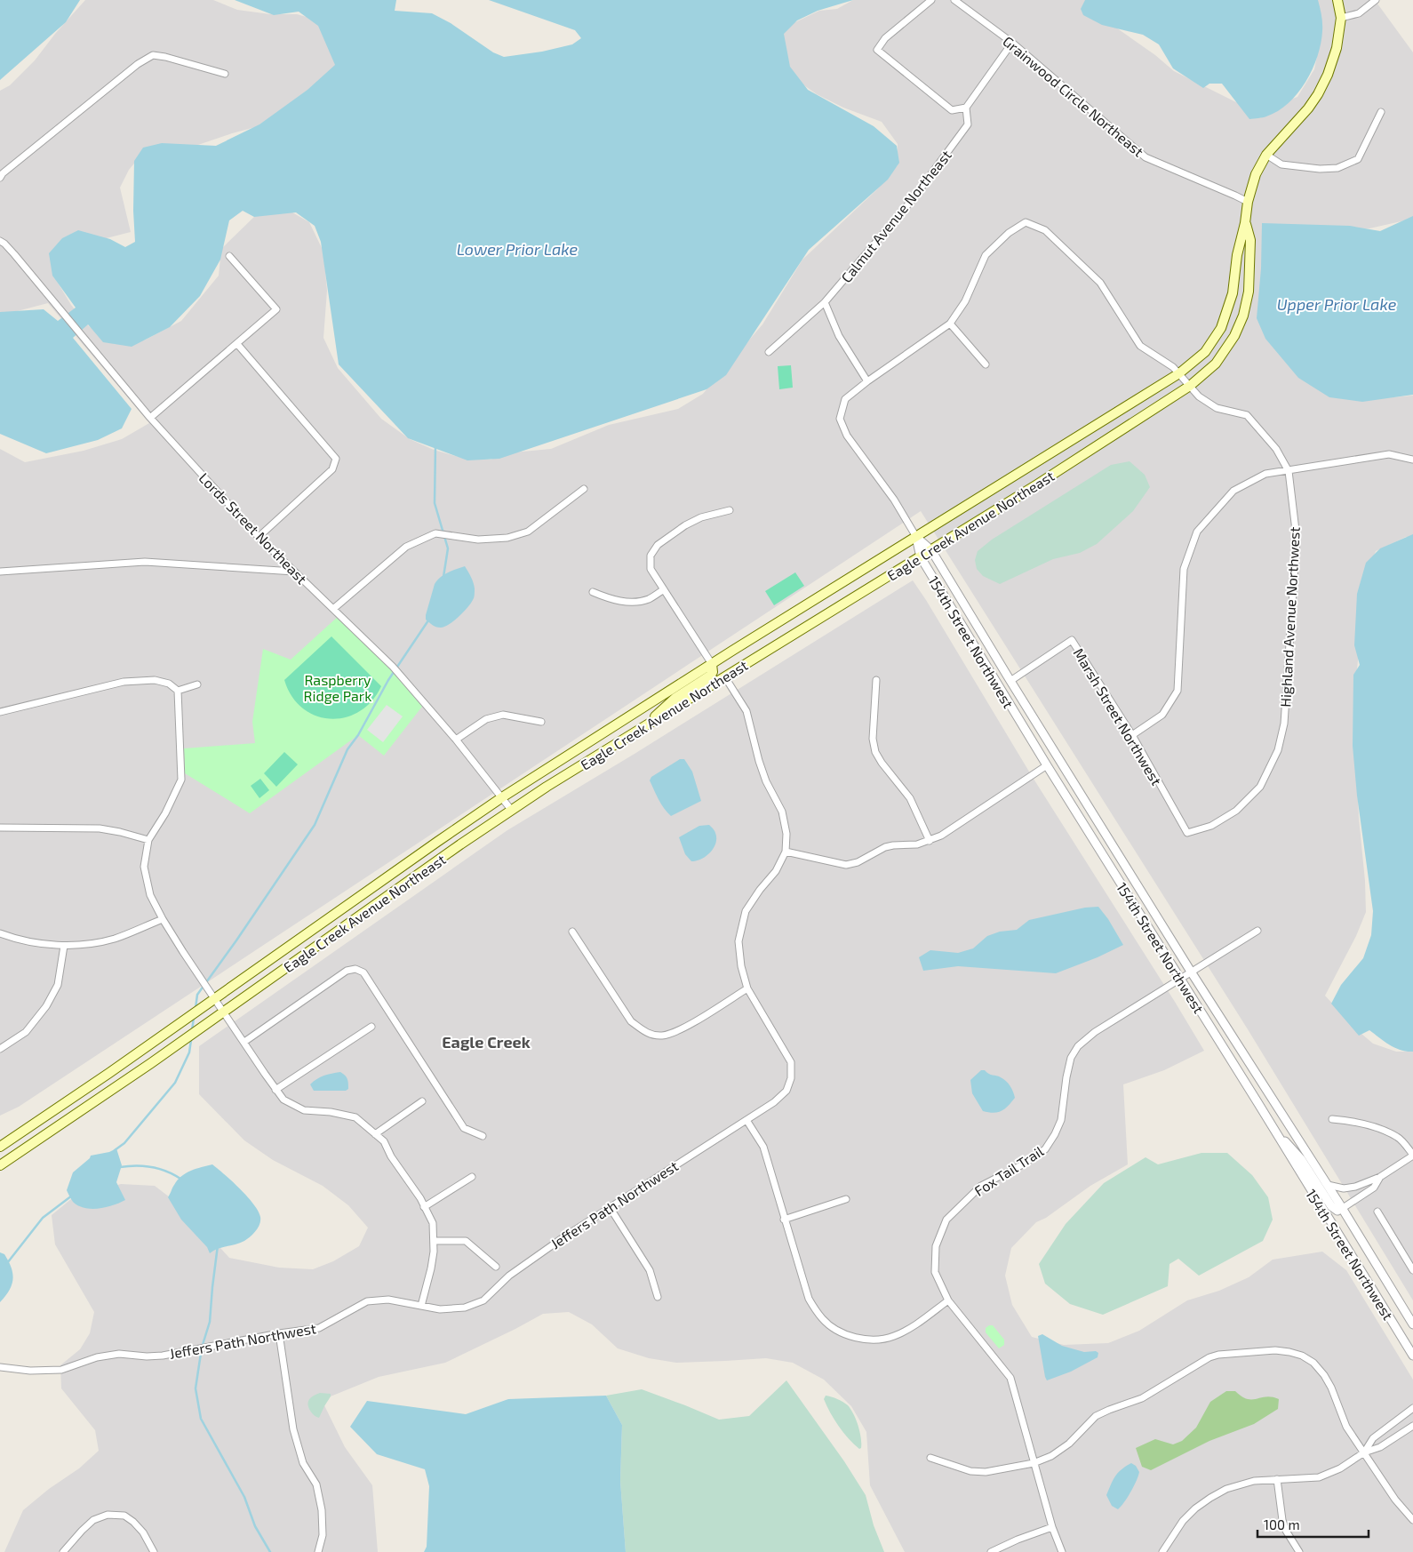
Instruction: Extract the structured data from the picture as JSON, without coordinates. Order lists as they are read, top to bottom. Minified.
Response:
{"streets":{"main road":["Eagle Creek Avenue Northeast"],"street":["Grainwood Circle Northeast","Calmut Avenue Northeast","Lords Street Northeast","Highland Avenue Northwest","154th Street Northwest","Marsh Street Northwest","Fox Tail Trail","Jeffers Path Northwest"]},"crossings":[["Grainwood Circle Northeast","Eagle Creek Avenue Northeast"],["Eagle Creek Avenue Northeast","Lords Street Northeast"],["Eagle Creek Avenue Northeast","Highland Avenue Northwest"],["Eagle Creek Avenue Northeast","154th Street Northwest"],["Eagle Creek Avenue Northeast","Jeffers Path Northwest"],["Highland Avenue Northwest","154th Street Northwest"],["Highland Avenue Northwest","Marsh Street Northwest"],["154th Street Northwest","Marsh Street Northwest"],["154th Street Northwest","Fox Tail Trail"]],"districts":["Eagle Creek"],"water":["Lower Prior Lake","Upper Prior Lake"],"parks":["Raspberry Ridge Park"],"scale_bar":"100 m"}
